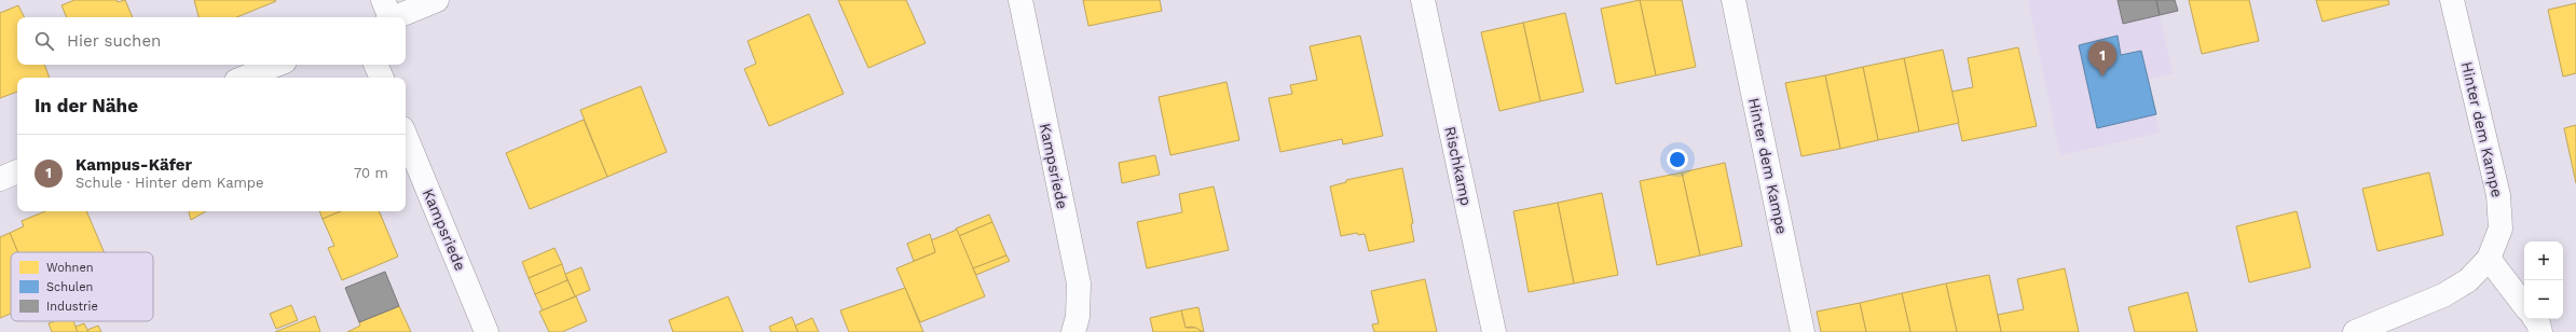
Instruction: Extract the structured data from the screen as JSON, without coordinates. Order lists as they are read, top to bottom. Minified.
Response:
{"streets":{"street":["Hinter dem Kampe","Kampsriede","Rischkamp"]},"legend":["Wohnen","Schulen","Industrie"],"page":{"search":"Hier suchen","pins":"1","heading":"In der Nähe","list":[{"mark":"1","name":"Kampus-Käfer","note":"Schule · Hinter dem Kampe","value":"70 m"}],"map_buttons":["+","−"]}}
